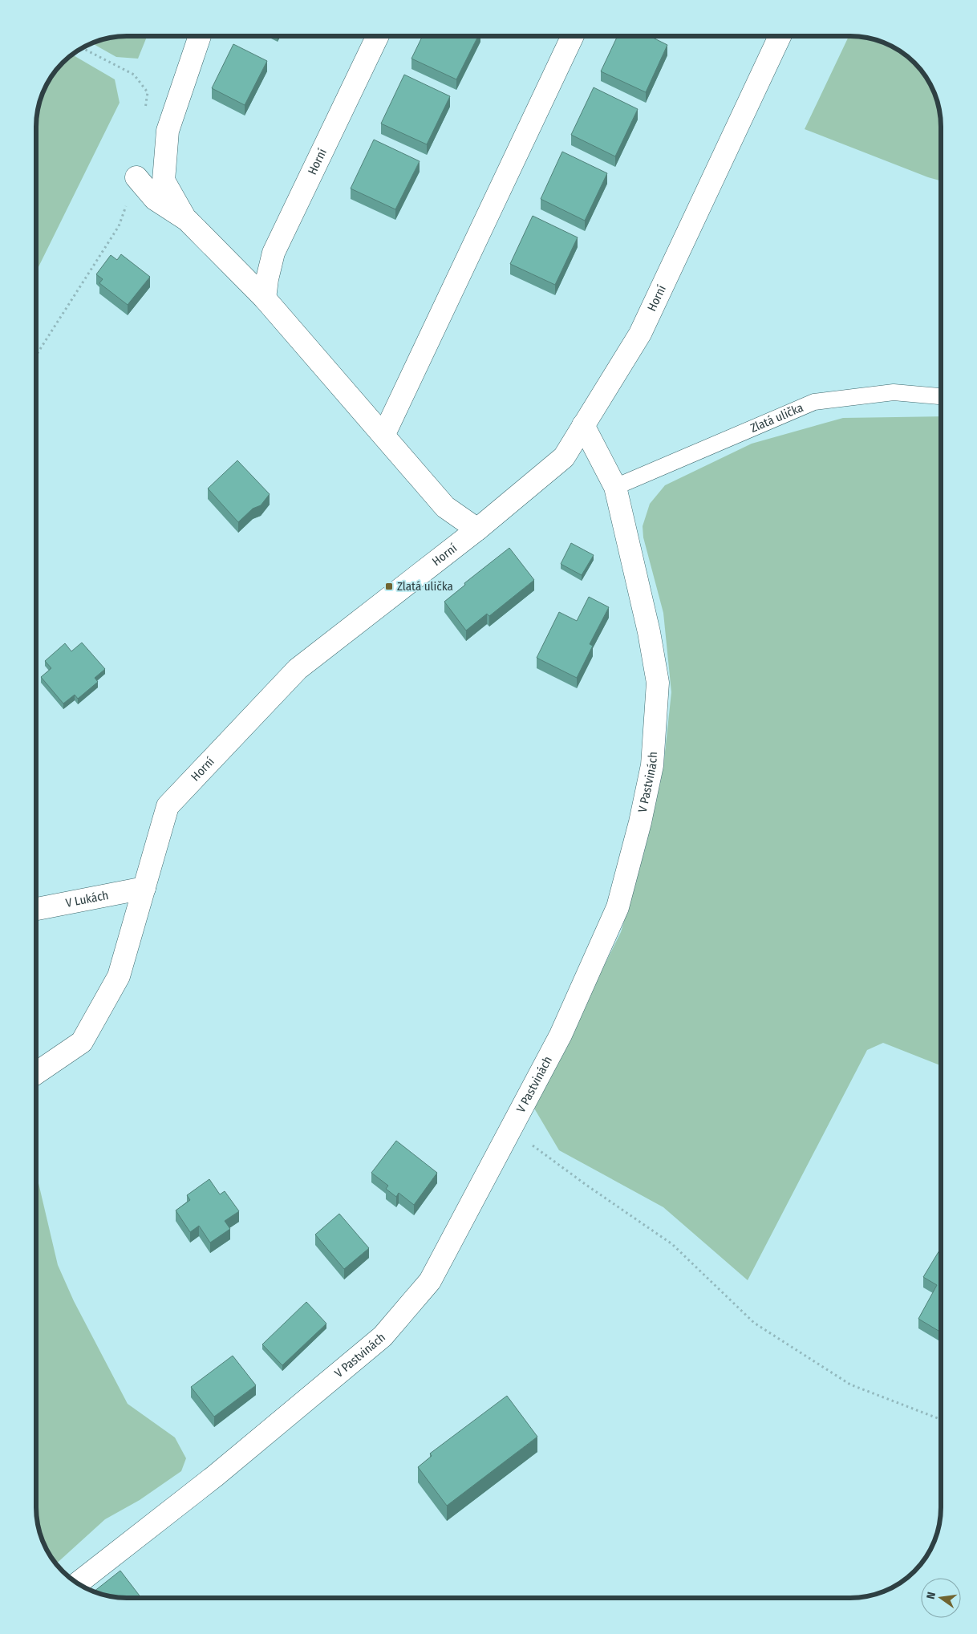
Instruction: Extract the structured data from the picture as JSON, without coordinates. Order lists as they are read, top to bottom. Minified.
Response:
{"streets":{"street":["Horní","V Pastvinách","V Lukách"],"lane":["Zlatá ulička"]},"crossings":[["Horní","V Pastvinách"],["Horní","V Lukách"],["Zlatá ulička","V Pastvinách"]],"places":{"transit":["Zlatá ulička"]},"north":"left"}
